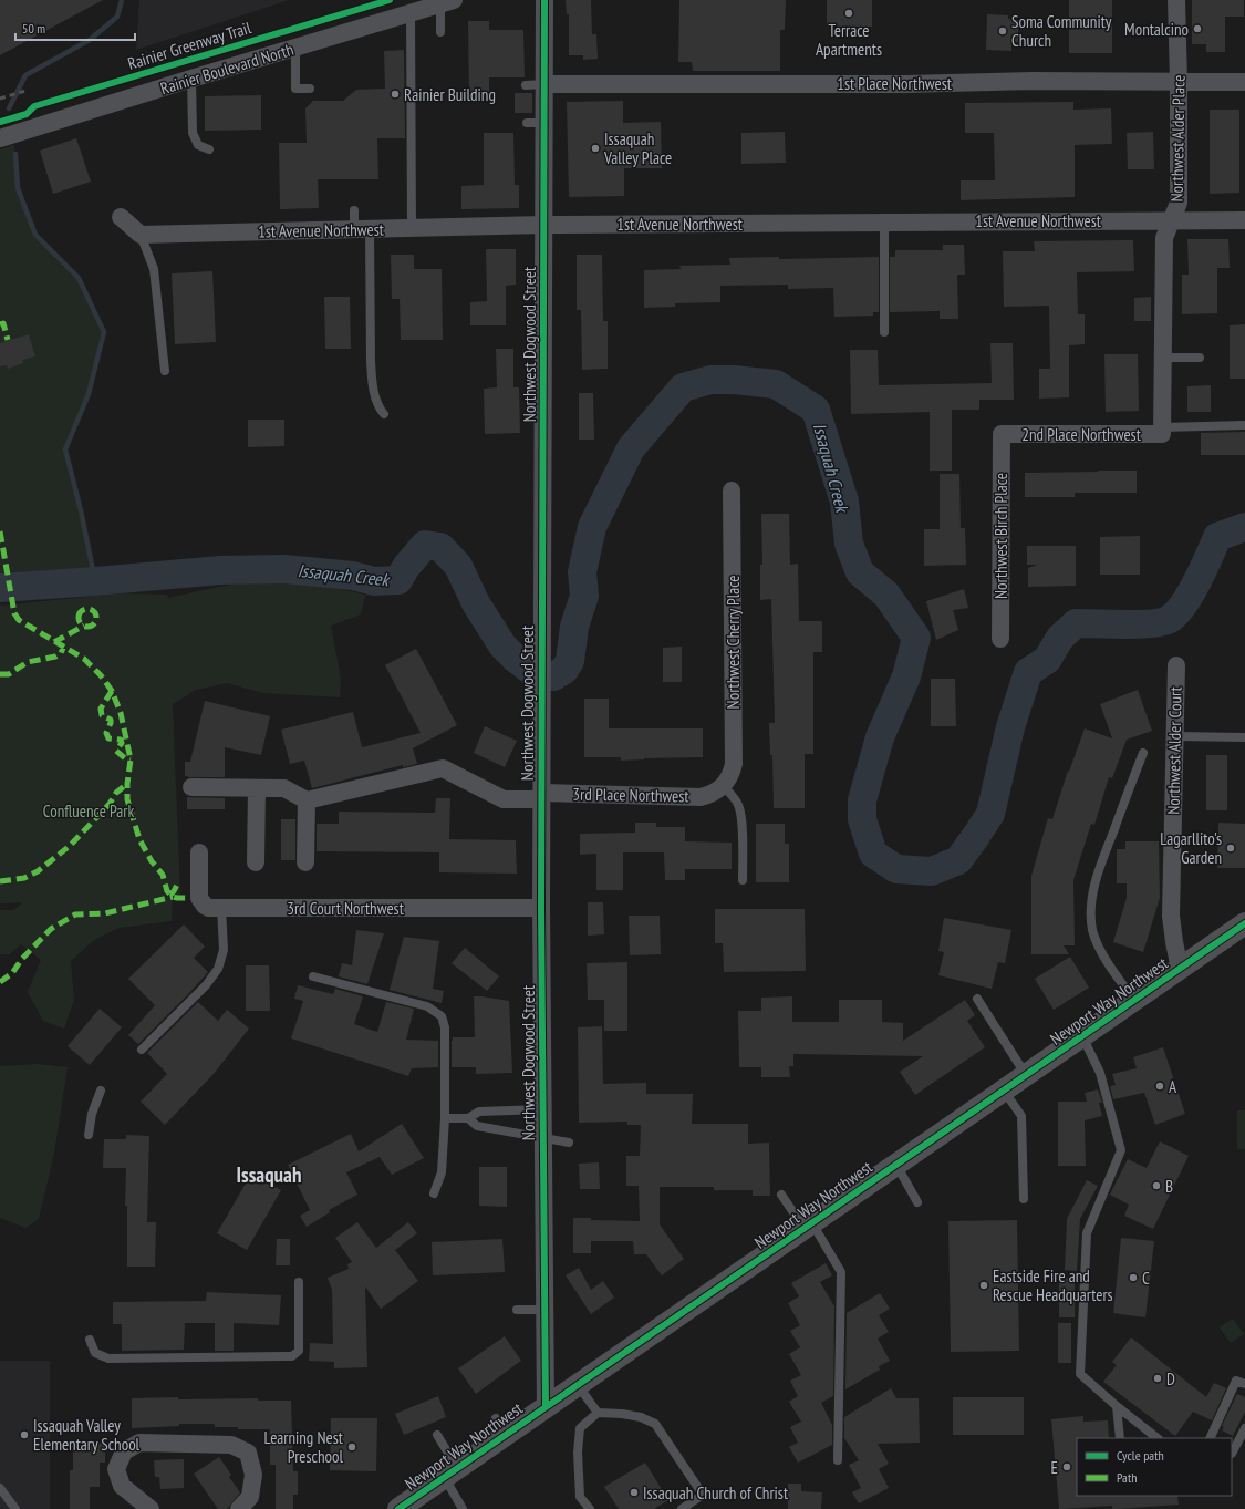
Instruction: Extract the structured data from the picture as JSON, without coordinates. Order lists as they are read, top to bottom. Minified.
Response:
{"streets":{"street":["Rainier Boulevard North","1st Place Northwest","Northwest Alder Place","1st Avenue Northwest","Northwest Dogwood Street","2nd Place Northwest","Northwest Birch Place","Northwest Cherry Place","Northwest Alder Court","3rd Place Northwest","3rd Court Northwest","Newport Way Northwest"],"cycle path":["Rainier Greenway Trail"]},"crossings":[["1st Place Northwest","Northwest Alder Place"],["1st Place Northwest","Northwest Dogwood Street"],["Northwest Alder Place","1st Avenue Northwest"],["Northwest Alder Place","2nd Place Northwest"],["1st Avenue Northwest","Northwest Dogwood Street"],["Northwest Dogwood Street","3rd Place Northwest"],["Northwest Dogwood Street","3rd Court Northwest"],["Northwest Dogwood Street","Newport Way Northwest"],["2nd Place Northwest","Northwest Birch Place"],["Northwest Cherry Place","3rd Place Northwest"],["Northwest Alder Court","Newport Way Northwest"]],"districts":["Issaquah"],"water":["Issaquah Creek"],"parks":["Confluence Park"],"places":["Terrace Apartments","Montalcino","Soma Community Church","Rainier Building","Issaquah Valley Place","Lagarllito's Garden","A","B","C","Eastside Fire and Rescue Headquarters","D","Issaquah Valley Elementary School","Learning Nest Preschool","E","Issaquah Church of Christ"],"legend":["Cycle path","Path"],"scale_bar":"50 m"}
